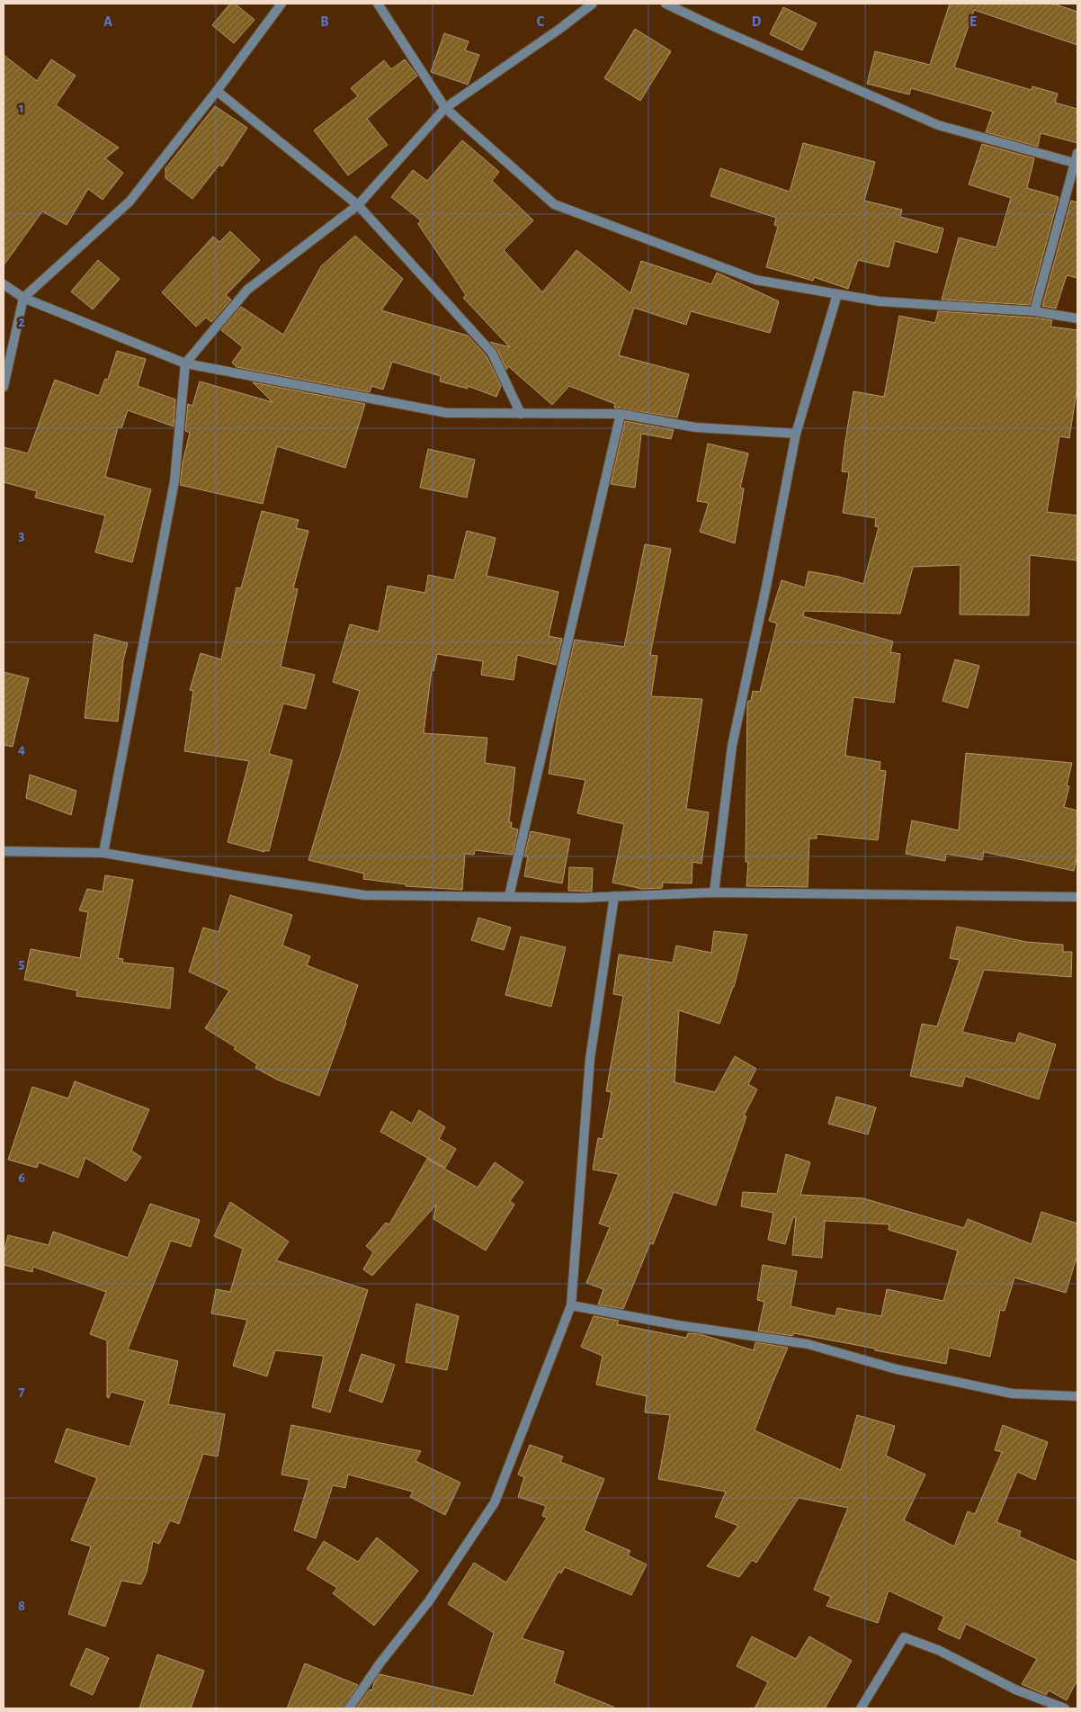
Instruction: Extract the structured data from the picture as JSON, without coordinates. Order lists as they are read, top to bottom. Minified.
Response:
{"grid":{"columns":["A","B","C","D","E"],"rows":["1","2","3","4","5","6","7","8"]}}
